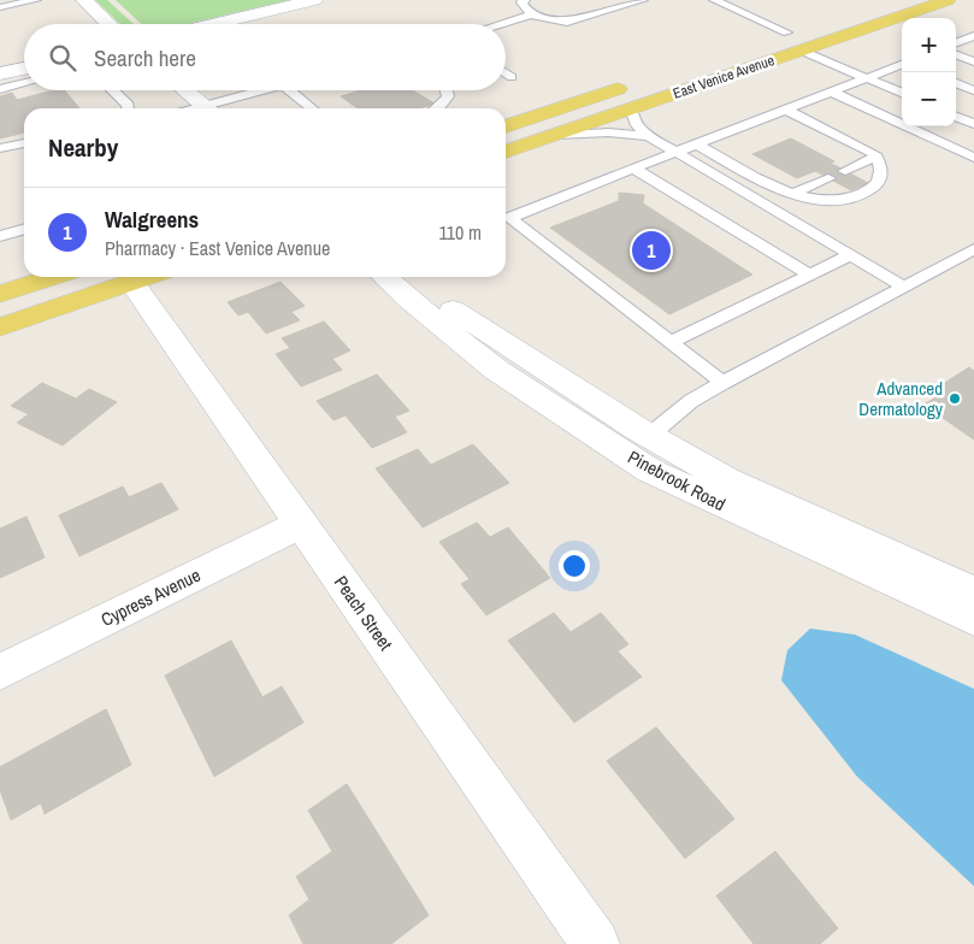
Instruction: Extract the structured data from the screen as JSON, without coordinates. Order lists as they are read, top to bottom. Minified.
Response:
{"streets":{"main road":["East Venice Avenue"],"street":["Pinebrook Road","Cypress Avenue","Peach Street"]},"crossings":[["Cypress Avenue","Peach Street"]],"places":["Advanced Dermatology"],"page":{"map_buttons":["+","−"],"search":"Search here","heading":"Nearby","list":[{"mark":"1","name":"Walgreens","note":"Pharmacy · East Venice Avenue","value":"110 m"}],"pins":"1"}}
